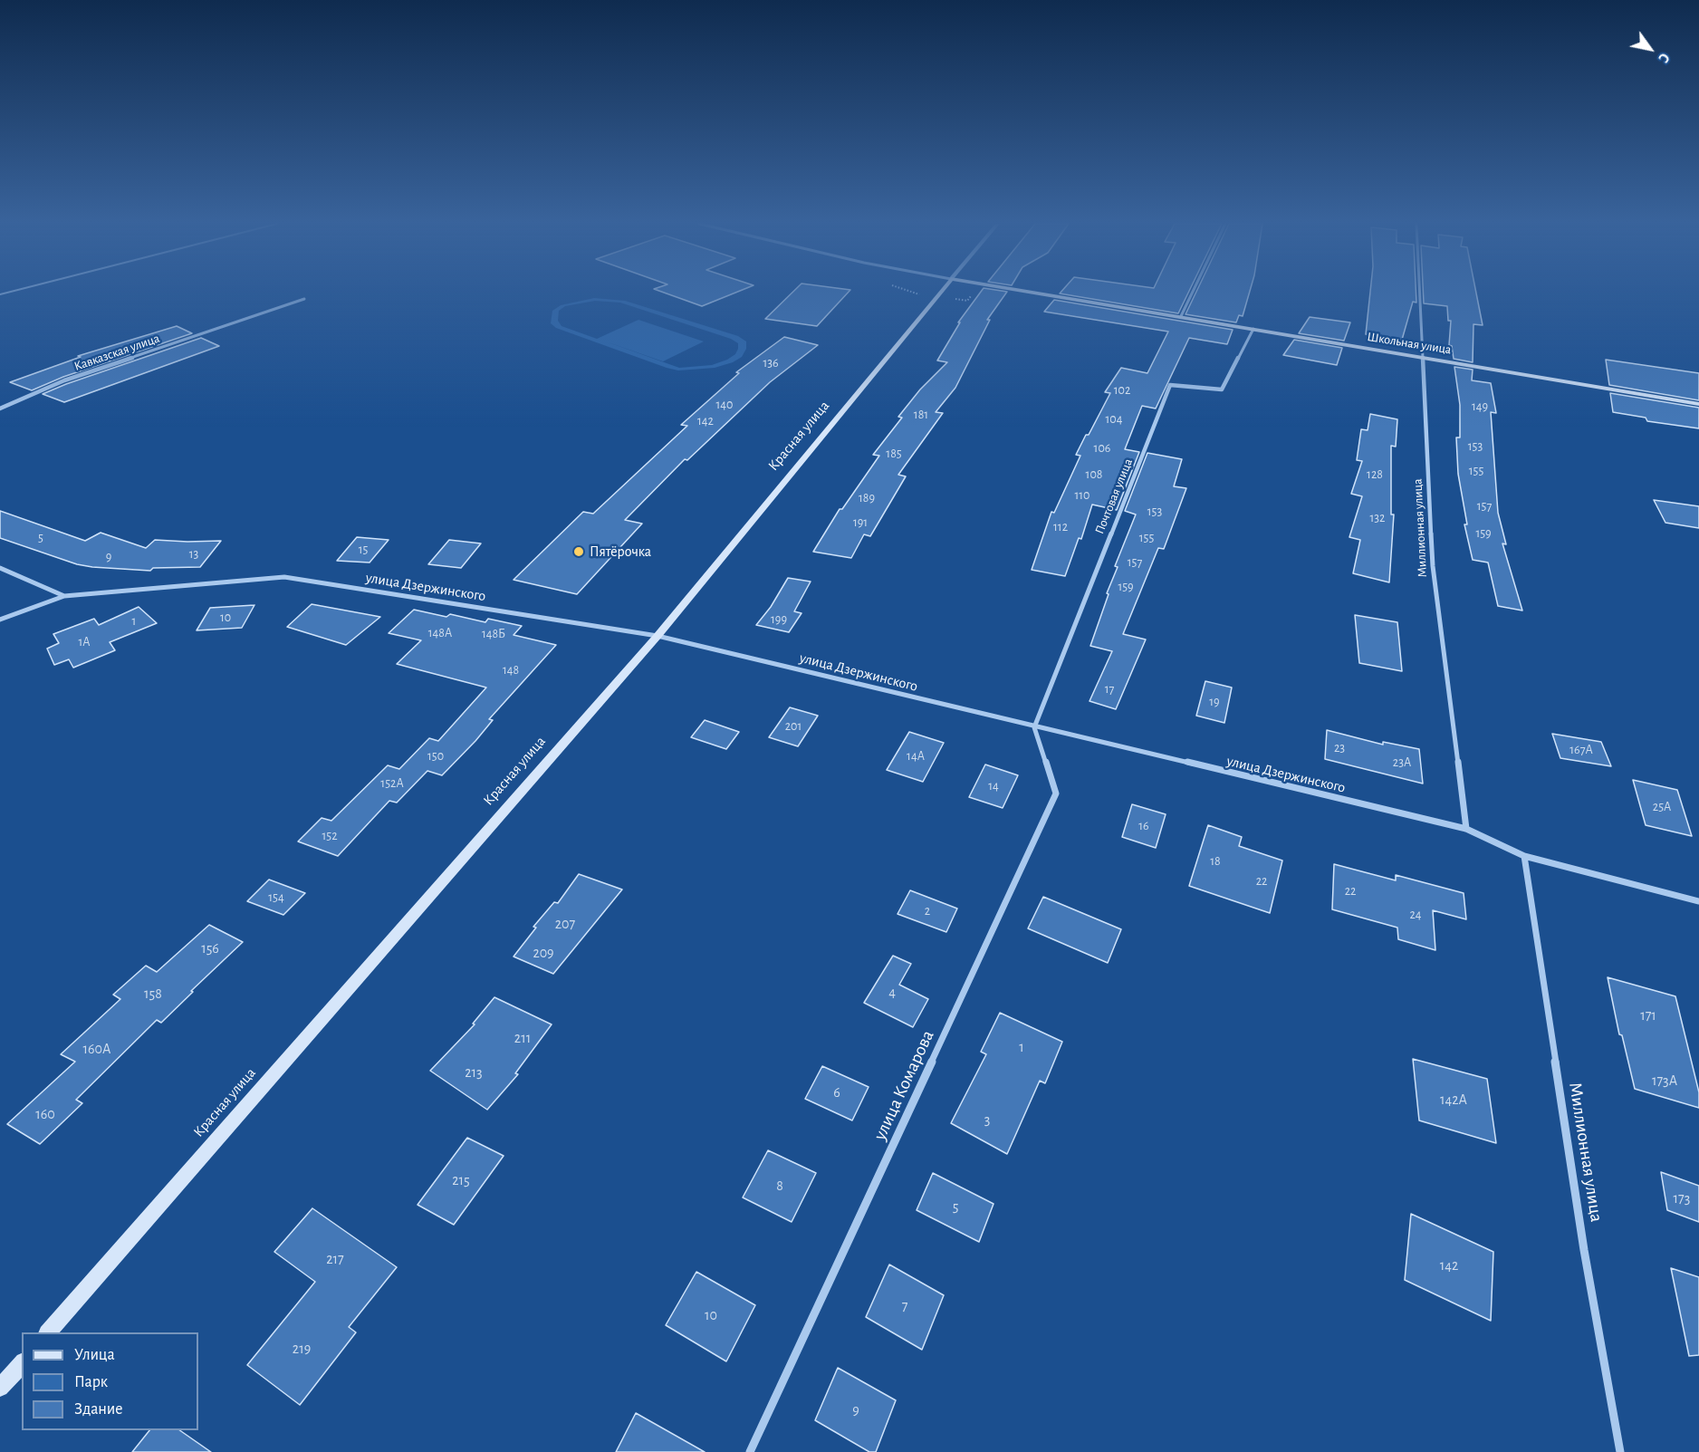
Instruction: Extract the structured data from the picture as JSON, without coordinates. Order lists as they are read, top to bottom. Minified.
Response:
{"streets":{"main road":["Школьная улица","Красная улица"],"street":["Кавказская улица","Почтовая улица","Миллионная улица","улица Дзержинского","улица Комарова"]},"crossings":[["Школьная улица","Почтовая улица"],["Школьная улица","Миллионная улица"],["Красная улица","улица Дзержинского"],["Почтовая улица","улица Дзержинского"],["Почтовая улица","улица Комарова"],["Миллионная улица","улица Дзержинского"],["улица Дзержинского","улица Комарова"]],"places":["Пятёрочка"],"house_numbers":["136","102","140","149","181","104","142","153","106","185","155","108","128","110","189","157","153","132","191","112","159","5","155","15","13","9","157","159","10","199","1","148А","148Б","1А","148","17","19","201","23","167А","150","14А","23А","152А","14","25А","16","152","18","22","22","154","2","24","207","156","209","4","158","171","211","1","160А","213","173А","6","142А","160","3","215","8","173","5","217","142","7","10","219","9"],"legend":["Улица","Парк","Здание"],"north":"bottom right"}
